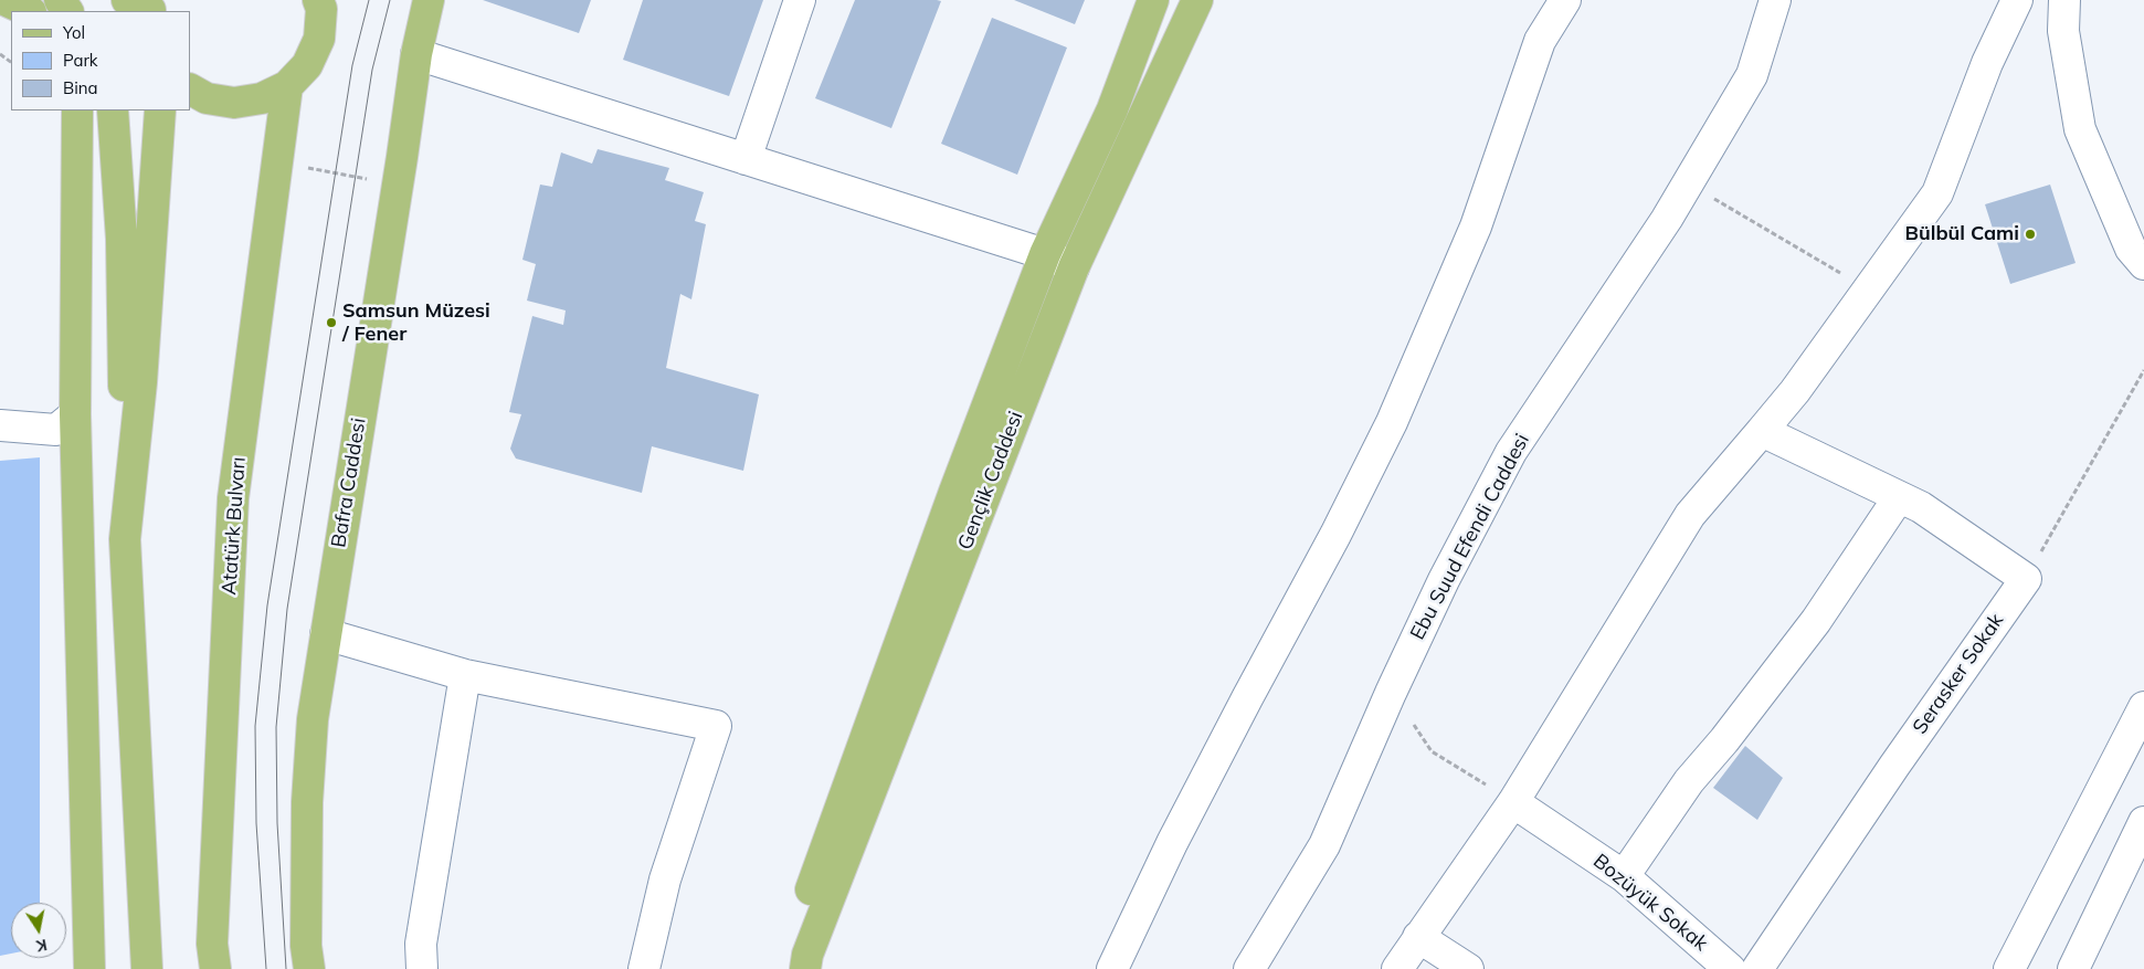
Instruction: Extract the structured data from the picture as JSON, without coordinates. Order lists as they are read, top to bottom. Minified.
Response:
{"streets":{"main road":["Gençlik Caddesi","Bafra Caddesi","Atatürk Bulvarı"],"street":["Ebu Suud Efendi Caddesi","Serasker Sokak","Bozüyük Sokak"]},"places":["Bülbül Cami","Samsun Müzesi / Fener"],"legend":["Yol","Park","Bina"],"north":"bottom"}
